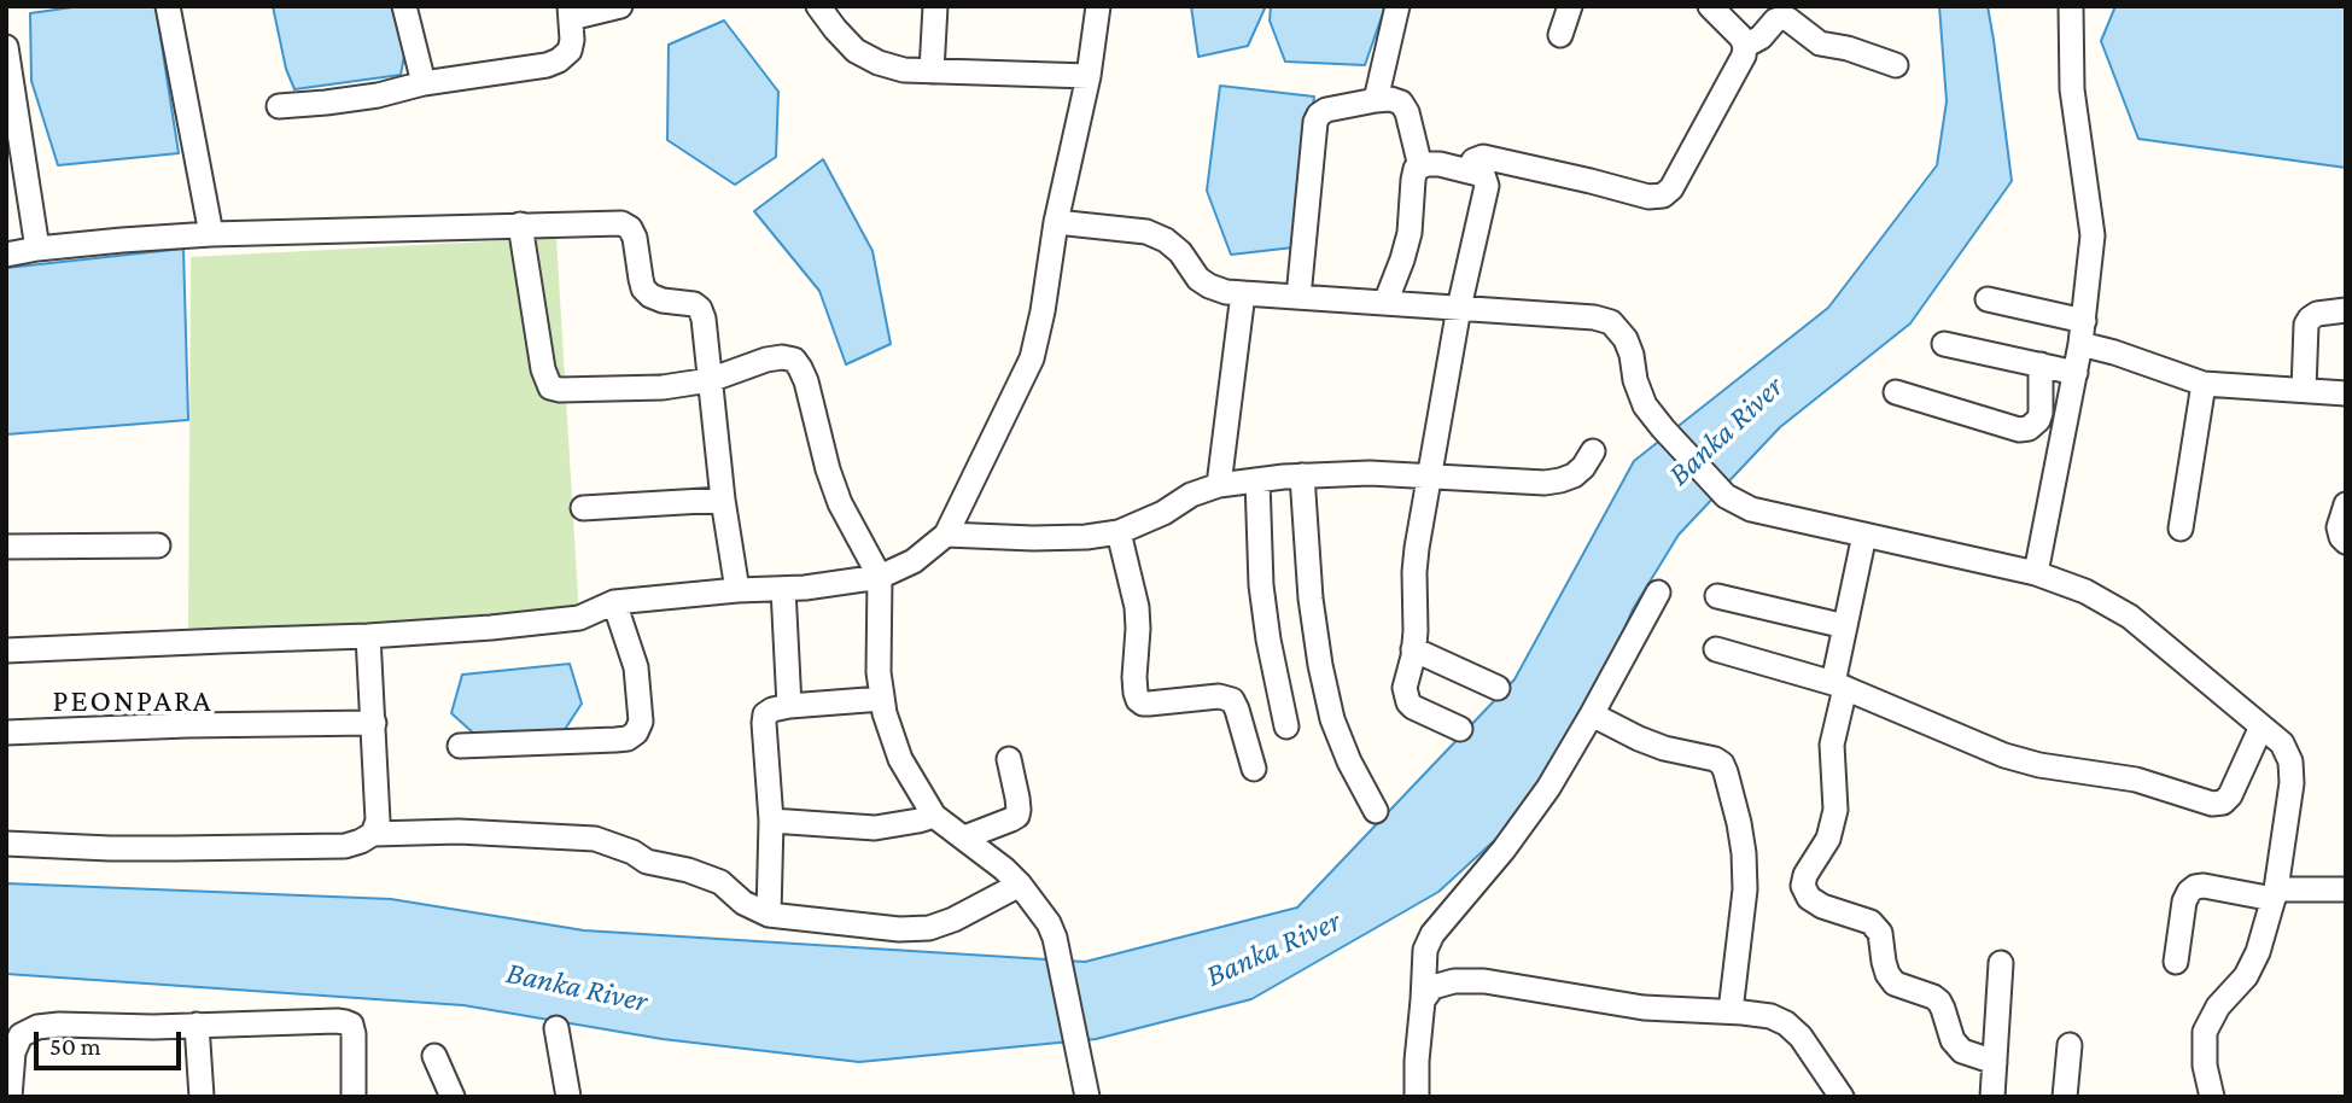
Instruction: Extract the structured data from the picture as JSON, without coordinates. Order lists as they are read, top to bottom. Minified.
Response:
{"districts":["PEONPARA"],"water":["Banka River"],"scale_bar":"50 m"}
